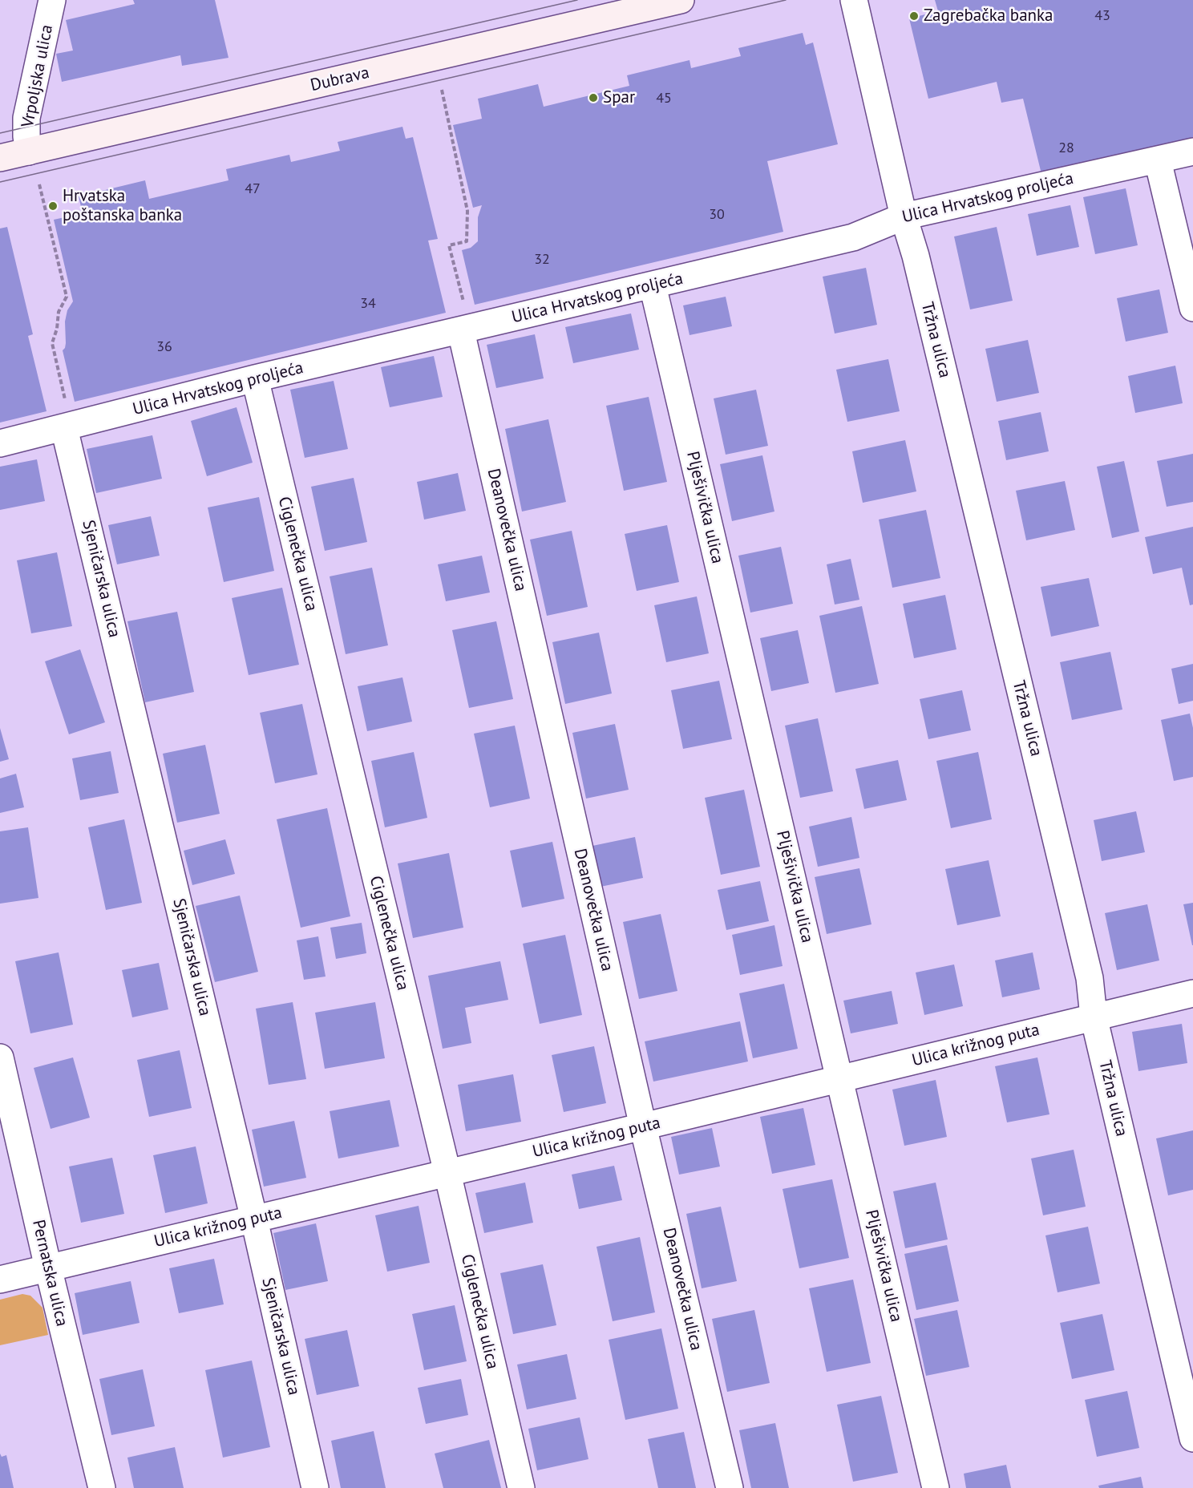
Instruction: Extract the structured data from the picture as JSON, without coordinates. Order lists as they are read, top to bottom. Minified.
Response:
{"streets":{"main road":["Dubrava"],"street":["Vrpoljska ulica","Ulica Hrvatskog proljeća","Tržna ulica","Plješivička ulica","Deanovečka ulica","Ciglenečka ulica","Sjeničarska ulica","Ulica križnog puta","Pernatska ulica"]},"crossings":[["Vrpoljska ulica","Dubrava"],["Ulica Hrvatskog proljeća","Tržna ulica"],["Ulica Hrvatskog proljeća","Plješivička ulica"],["Ulica Hrvatskog proljeća","Deanovečka ulica"],["Ulica Hrvatskog proljeća","Ciglenečka ulica"],["Ulica Hrvatskog proljeća","Sjeničarska ulica"],["Tržna ulica","Ulica križnog puta"],["Plješivička ulica","Ulica križnog puta"],["Deanovečka ulica","Ulica križnog puta"],["Ciglenečka ulica","Ulica križnog puta"],["Sjeničarska ulica","Ulica križnog puta"],["Ulica križnog puta","Pernatska ulica"]],"places":["Zagrebačka banka","Spar","Hrvatska poštanska banka"],"house_numbers":["43","45","28","47","30","32","34","36"]}
